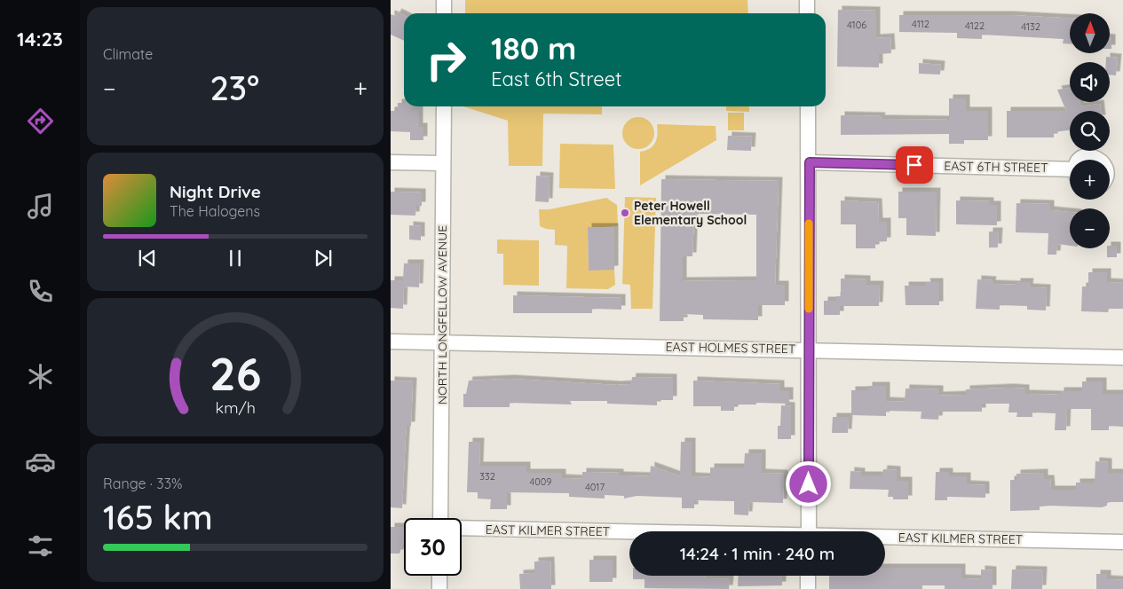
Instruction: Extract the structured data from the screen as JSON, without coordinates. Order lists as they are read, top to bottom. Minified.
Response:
{"streets":{"street":["EAST 6TH STREET","NORTH LONGFELLOW AVENUE","EAST HOLMES STREET","EAST KILMER STREET"]},"crossings":[["NORTH LONGFELLOW AVENUE","EAST HOLMES STREET"]],"places":["Peter Howell Elementary School"],"house_numbers":["4112","4106","4122","4132","332","4009","4017"],"north":"top","page":{"tabs":"14:23","tile":["Climate",["Range · 33%","165 km"]],"map_buttons":["+","−"],"turn":["180 m","East 6th Street"],"heat":["−","23°","+"],"song":["Night Drive","The Halogens"],"limit":"30","trip":"14:24 · 1 min · 240 m","gauge":["26","km/h"]}}
